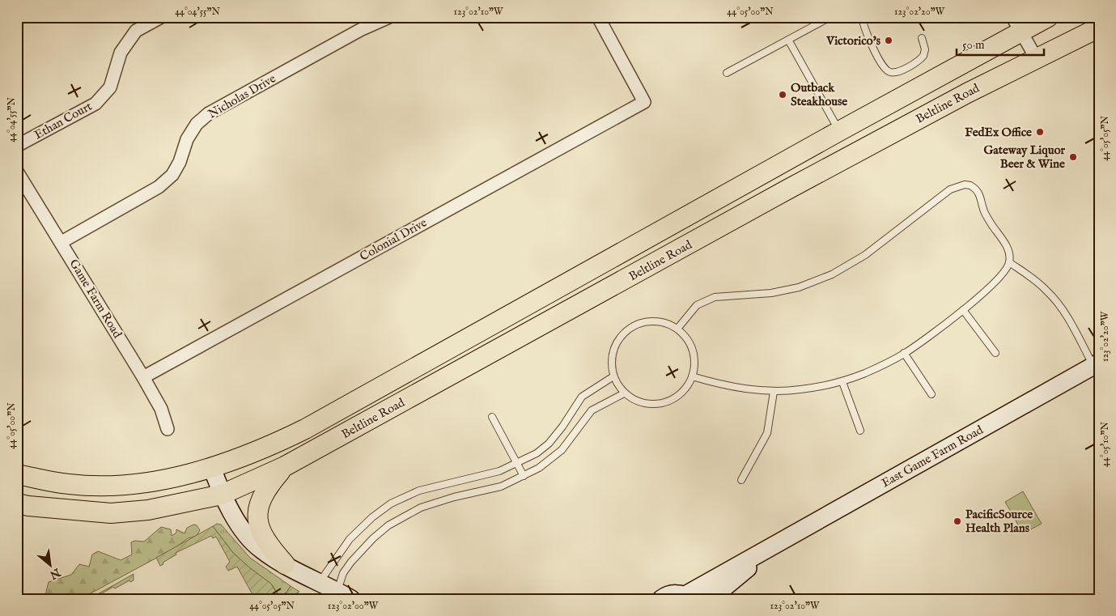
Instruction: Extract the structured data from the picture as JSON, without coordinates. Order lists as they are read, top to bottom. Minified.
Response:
{"streets":{"main road":["Beltline Road"],"street":["Nicholas Drive","Ethan Court","Colonial Drive","Game Farm Road","East Game Farm Road"]},"crossings":[["Nicholas Drive","Game Farm Road"],["Colonial Drive","Game Farm Road"]],"places":["Victorico's","Outback Steakhouse","FedEx Office","Gateway Liquor Beer & Wine","PacificSource Health Plans"],"scale_bar":"50 m","north":"bottom right","coordinates":["44°04'55\"N","123°02'10\"W","44°05'00\"N","123°02'20\"W","44°05'05\"N","44°05'10\"N","123°02'00\"W"]}
